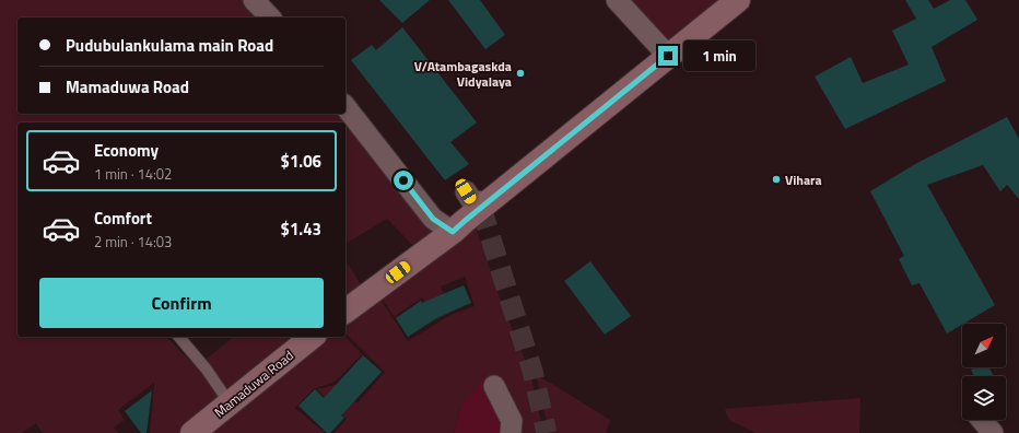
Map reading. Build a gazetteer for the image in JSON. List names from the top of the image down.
{
  "streets": {
    "street": ["Mamaduwa Road"]
  },
  "places": ["V/Atambagaskda Vidyalaya", "Vihara"],
  "north": "top right",
  "page": {
    "banner": ["Pudubulankulama main Road", "Mamaduwa Road"],
    "bubble": "1 min",
    "list": [
      {
        "name": "Economy",
        "note": "1 min · 14:02",
        "value": "$1.06"
      },
      {
        "name": "Comfort",
        "note": "2 min · 14:03",
        "value": "$1.43"
      }
    ],
    "buttons": "Confirm"
  }
}
